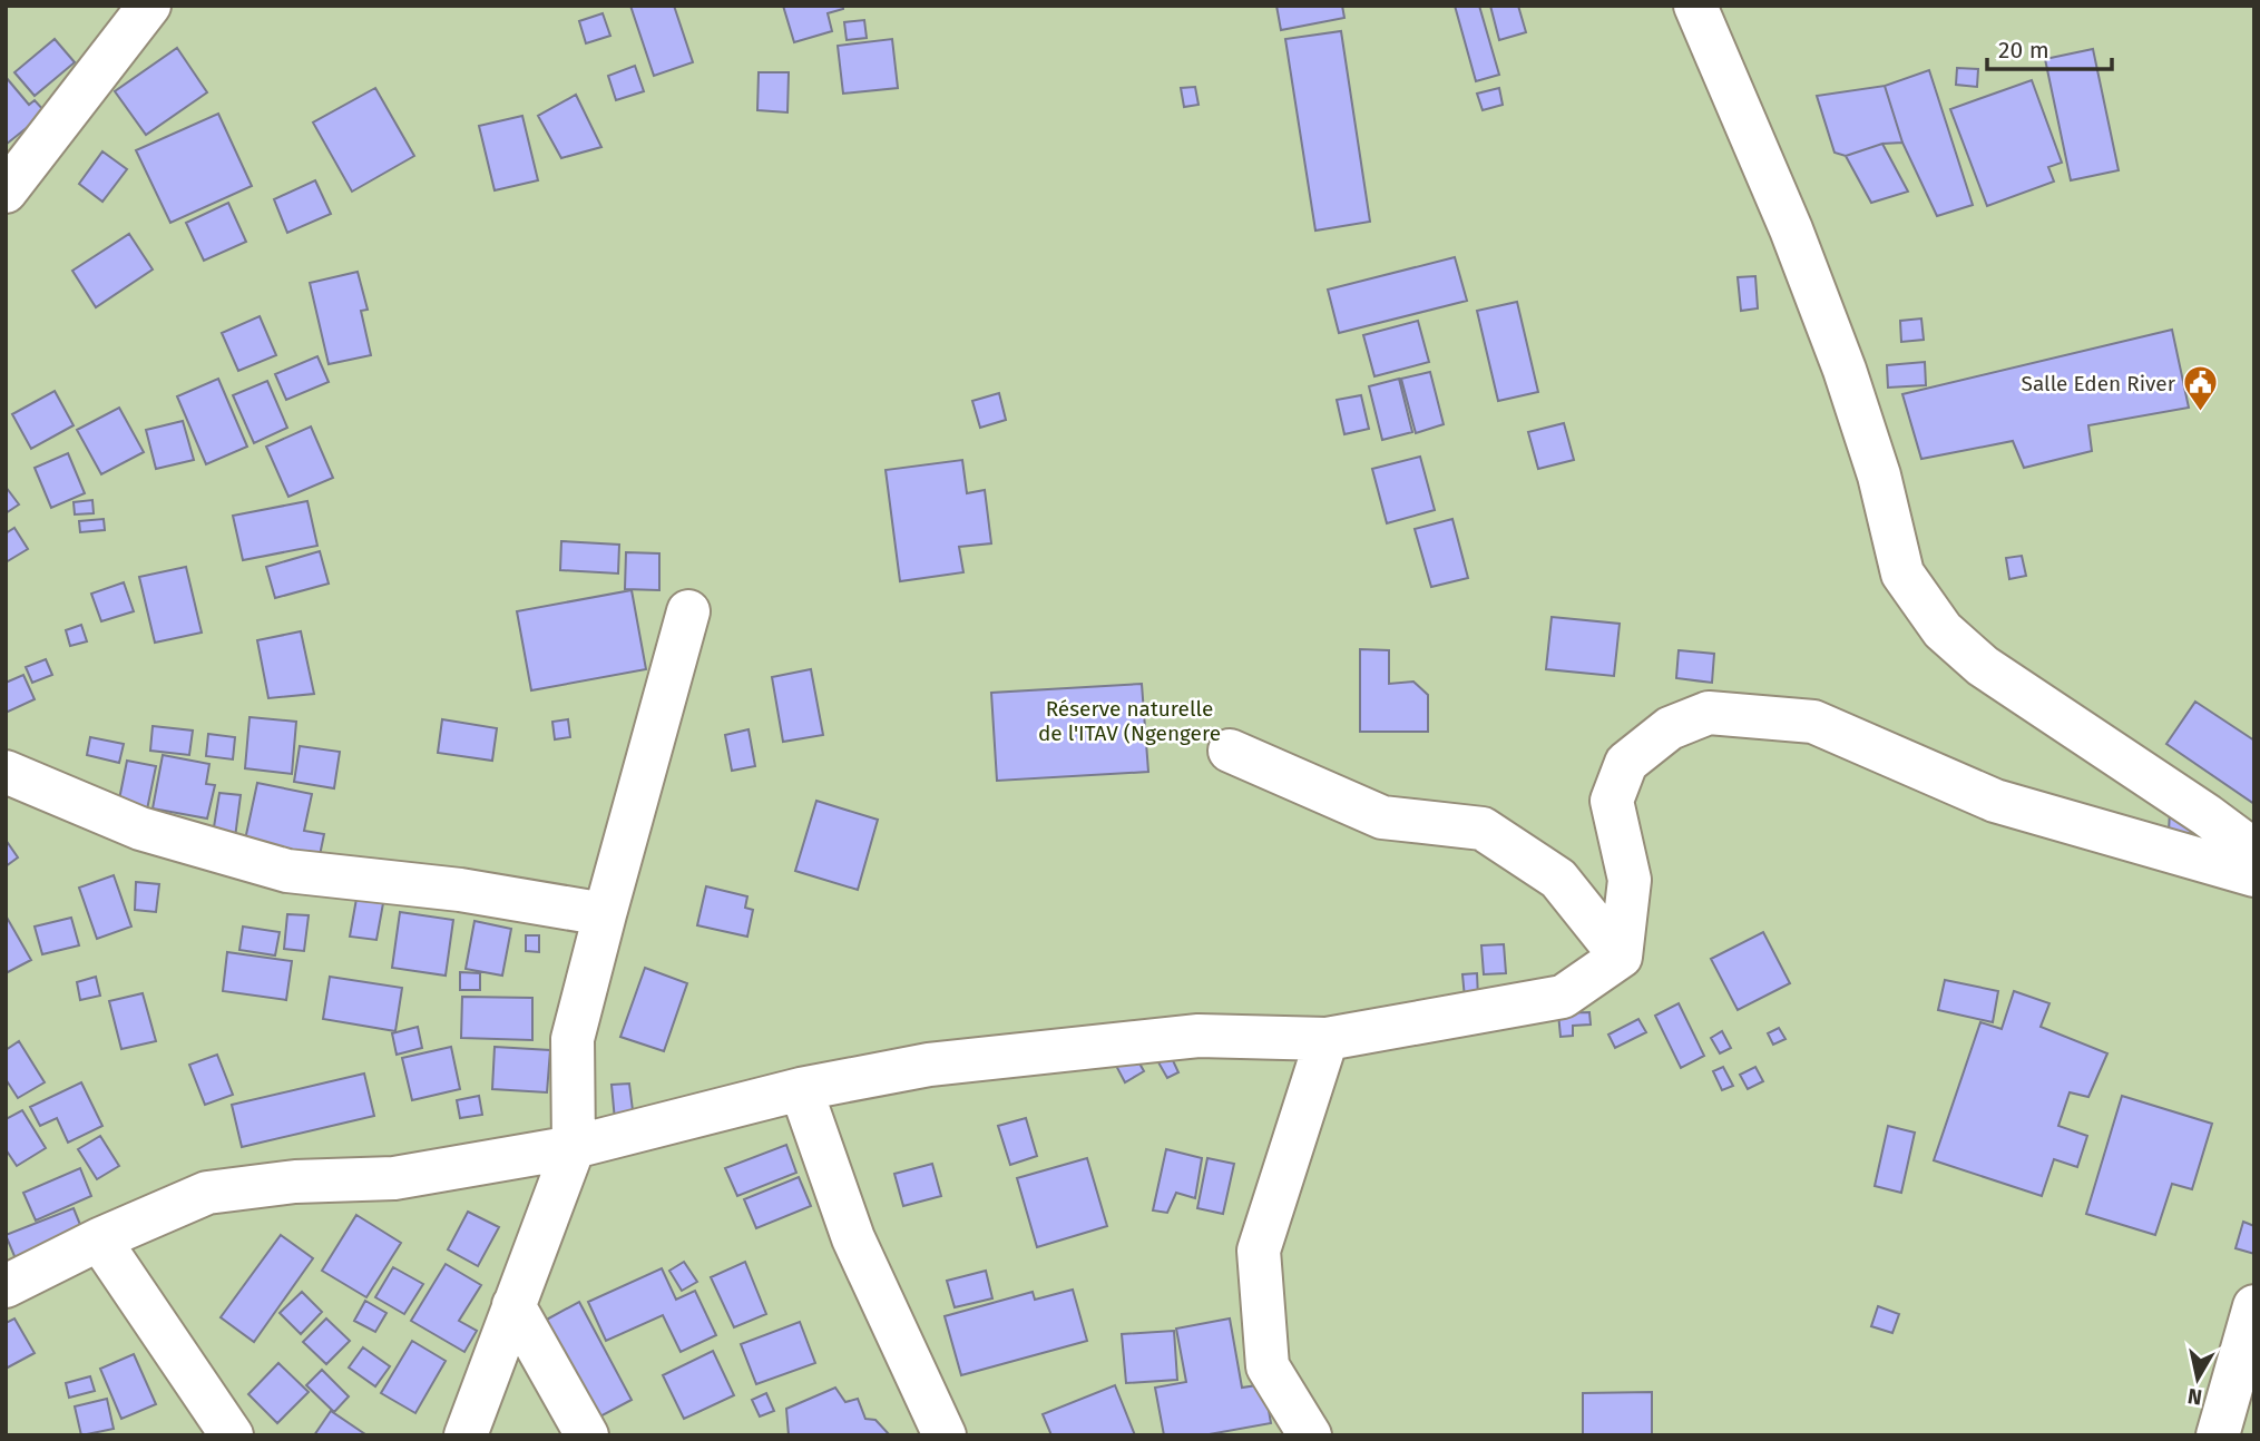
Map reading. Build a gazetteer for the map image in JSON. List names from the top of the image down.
{
  "parks": ["Réserve naturelle de l'ITAV (Ngengere"],
  "places": {
    "public building": ["Salle Eden River"]
  },
  "scale_bar": "20 m",
  "north": "bottom"
}
